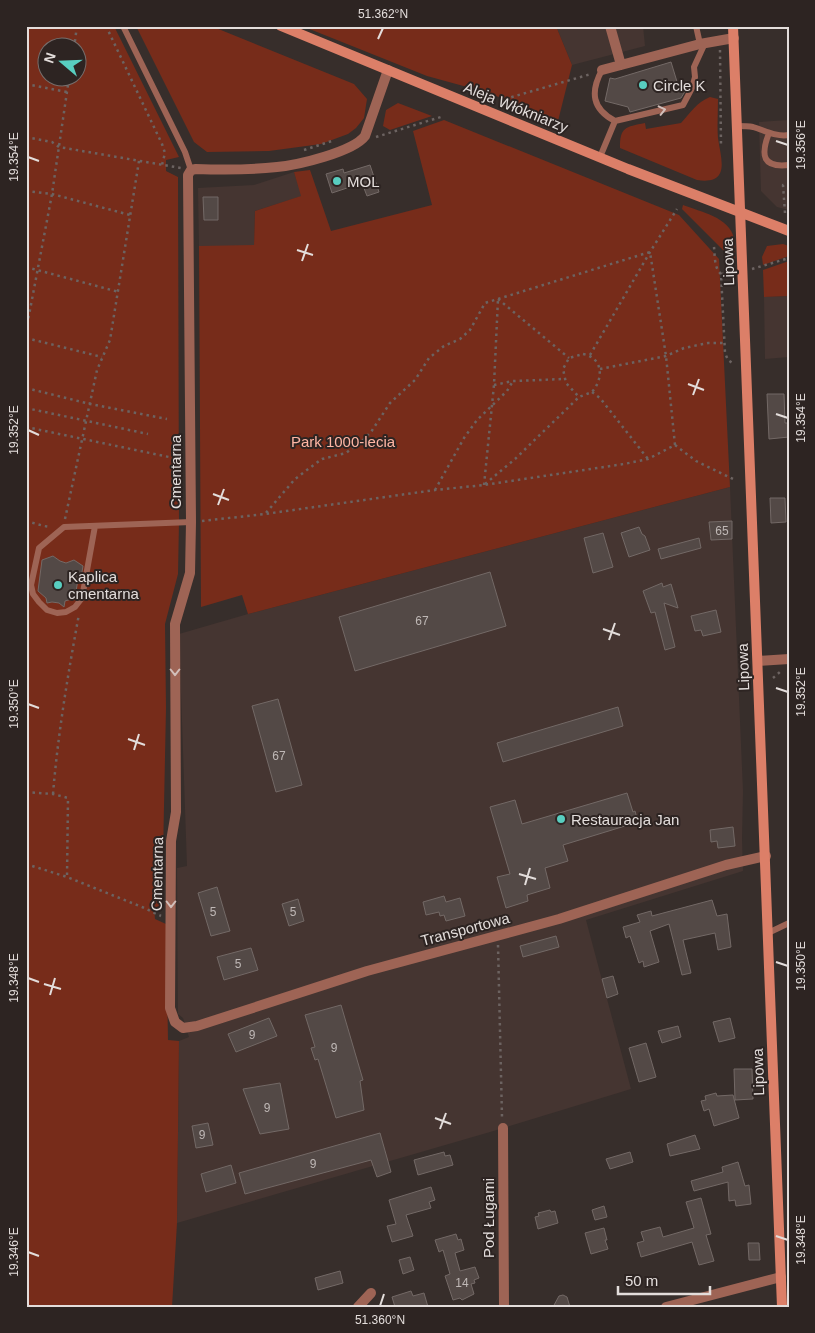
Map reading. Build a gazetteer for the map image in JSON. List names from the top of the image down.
{
  "streets": {
    "main road": ["Aleja Włókniarzy", "Lipowa"],
    "street": ["Cmentarna", "Transportowa", "Pod Ługami"]
  },
  "crossings": [
    ["Aleja Włókniarzy", "Lipowa"],
    ["Lipowa", "Transportowa"],
    ["Cmentarna", "Transportowa"]
  ],
  "one_way": ["Cmentarna"],
  "parks": ["Park 1000-lecia"],
  "places": [
    "Circle K",
    "MOL",
    "Kaplica cmentarna",
    "Restauracja Jan"
  ],
  "house_numbers": [
    "65",
    "67",
    "67",
    "5",
    "5",
    "5",
    "9",
    "9",
    "9",
    "9",
    "9",
    "14"
  ],
  "scale_bar": "50 m",
  "north": "left",
  "coordinates": [
    "51.362°N",
    "19.356°E",
    "19.354°E",
    "19.352°E",
    "19.350°E",
    "19.348°E",
    "19.346°E",
    "51.360°N"
  ]
}
